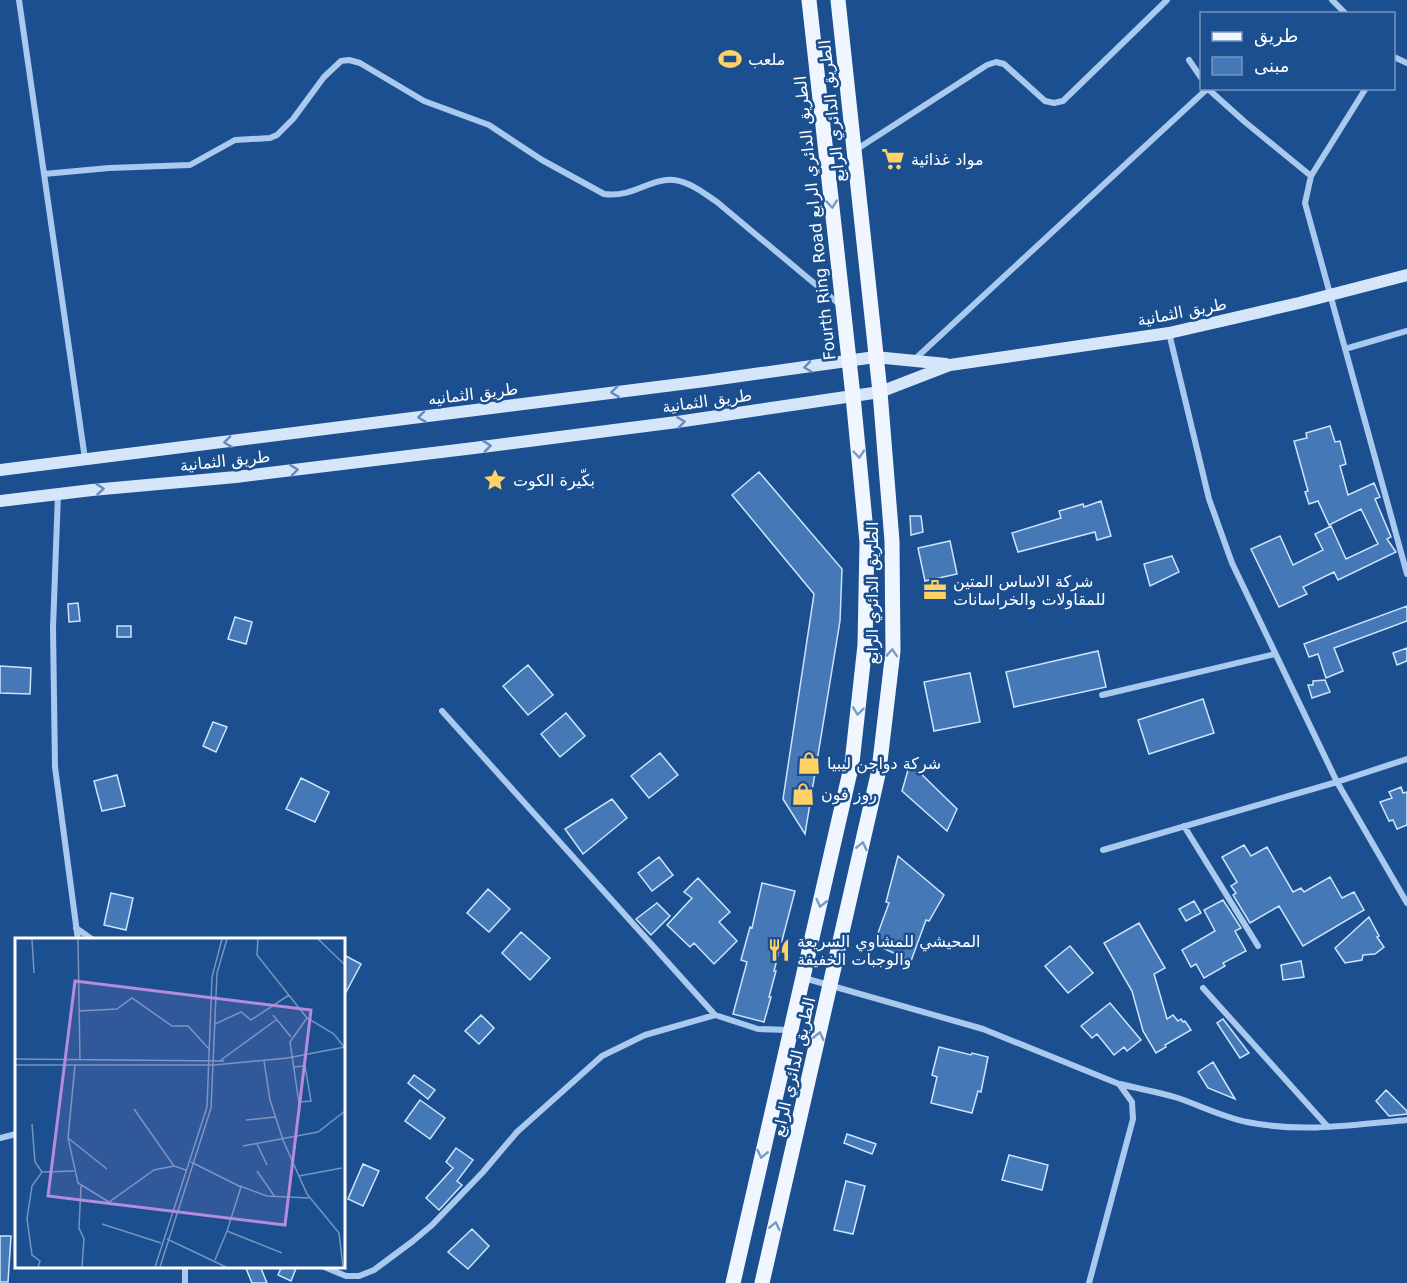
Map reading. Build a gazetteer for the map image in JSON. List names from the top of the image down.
{
  "streets": {
    "main road": ["الطريق الدائري الرابع", "Fourth Ring Road الطريق الدائري الرابع"],
    "street": ["طريق الثمانية", "طريق الثمانيه"]
  },
  "crossings": [
    ["الطريق الدائري الرابع", "Fourth Ring Road الطريق الدائري الرابع"],
    ["الطريق الدائري الرابع", "طريق الثمانية"],
    ["الطريق الدائري الرابع", "طريق الثمانيه"],
    ["Fourth Ring Road الطريق الدائري الرابع", "طريق الثمانية"],
    ["Fourth Ring Road الطريق الدائري الرابع", "طريق الثمانيه"],
    ["طريق الثمانية", "طريق الثمانيه"]
  ],
  "one_way": ["Fourth Ring Road الطريق الدائري الرابع", "طريق الثمانية", "طريق الثمانيه"],
  "places": {
    "sports": ["ملعب"],
    "supermarket": ["مواد غذائية"],
    "place": ["بكّيرة الكوت"],
    "office": ["شركة الاساس المتين للمقاولات والخراسانات"],
    "shop": ["شركة دواجن ليبيا", "روز فون"],
    "restaurant": ["المحيشي للمشاوي السريعة والوجبات الخفيفة"]
  },
  "legend": ["طريق", "مبنى"]
}
